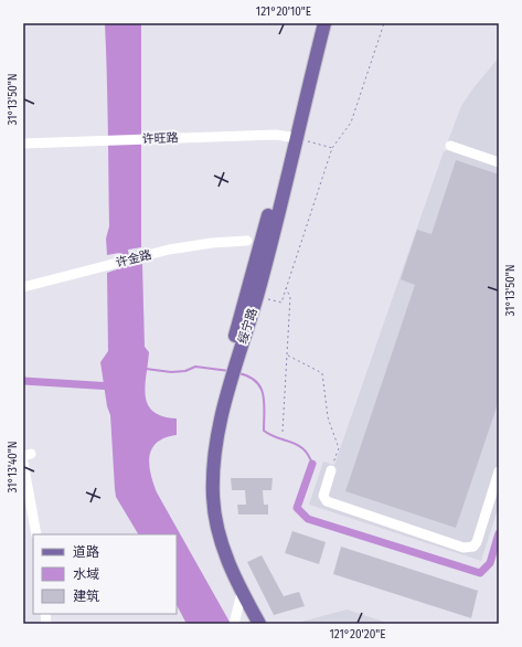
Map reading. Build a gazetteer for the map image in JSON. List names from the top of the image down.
{
  "streets": {
    "main road": ["绥宁路"],
    "street": ["许旺路", "许金路"]
  },
  "crossings": [
    ["许旺路", "绥宁路"]
  ],
  "legend": ["道路", "水域", "建筑"],
  "coordinates": [
    "121°20'10\"E",
    "31°13'50\"N",
    "31°13'40\"N",
    "121°20'20\"E"
  ]
}
